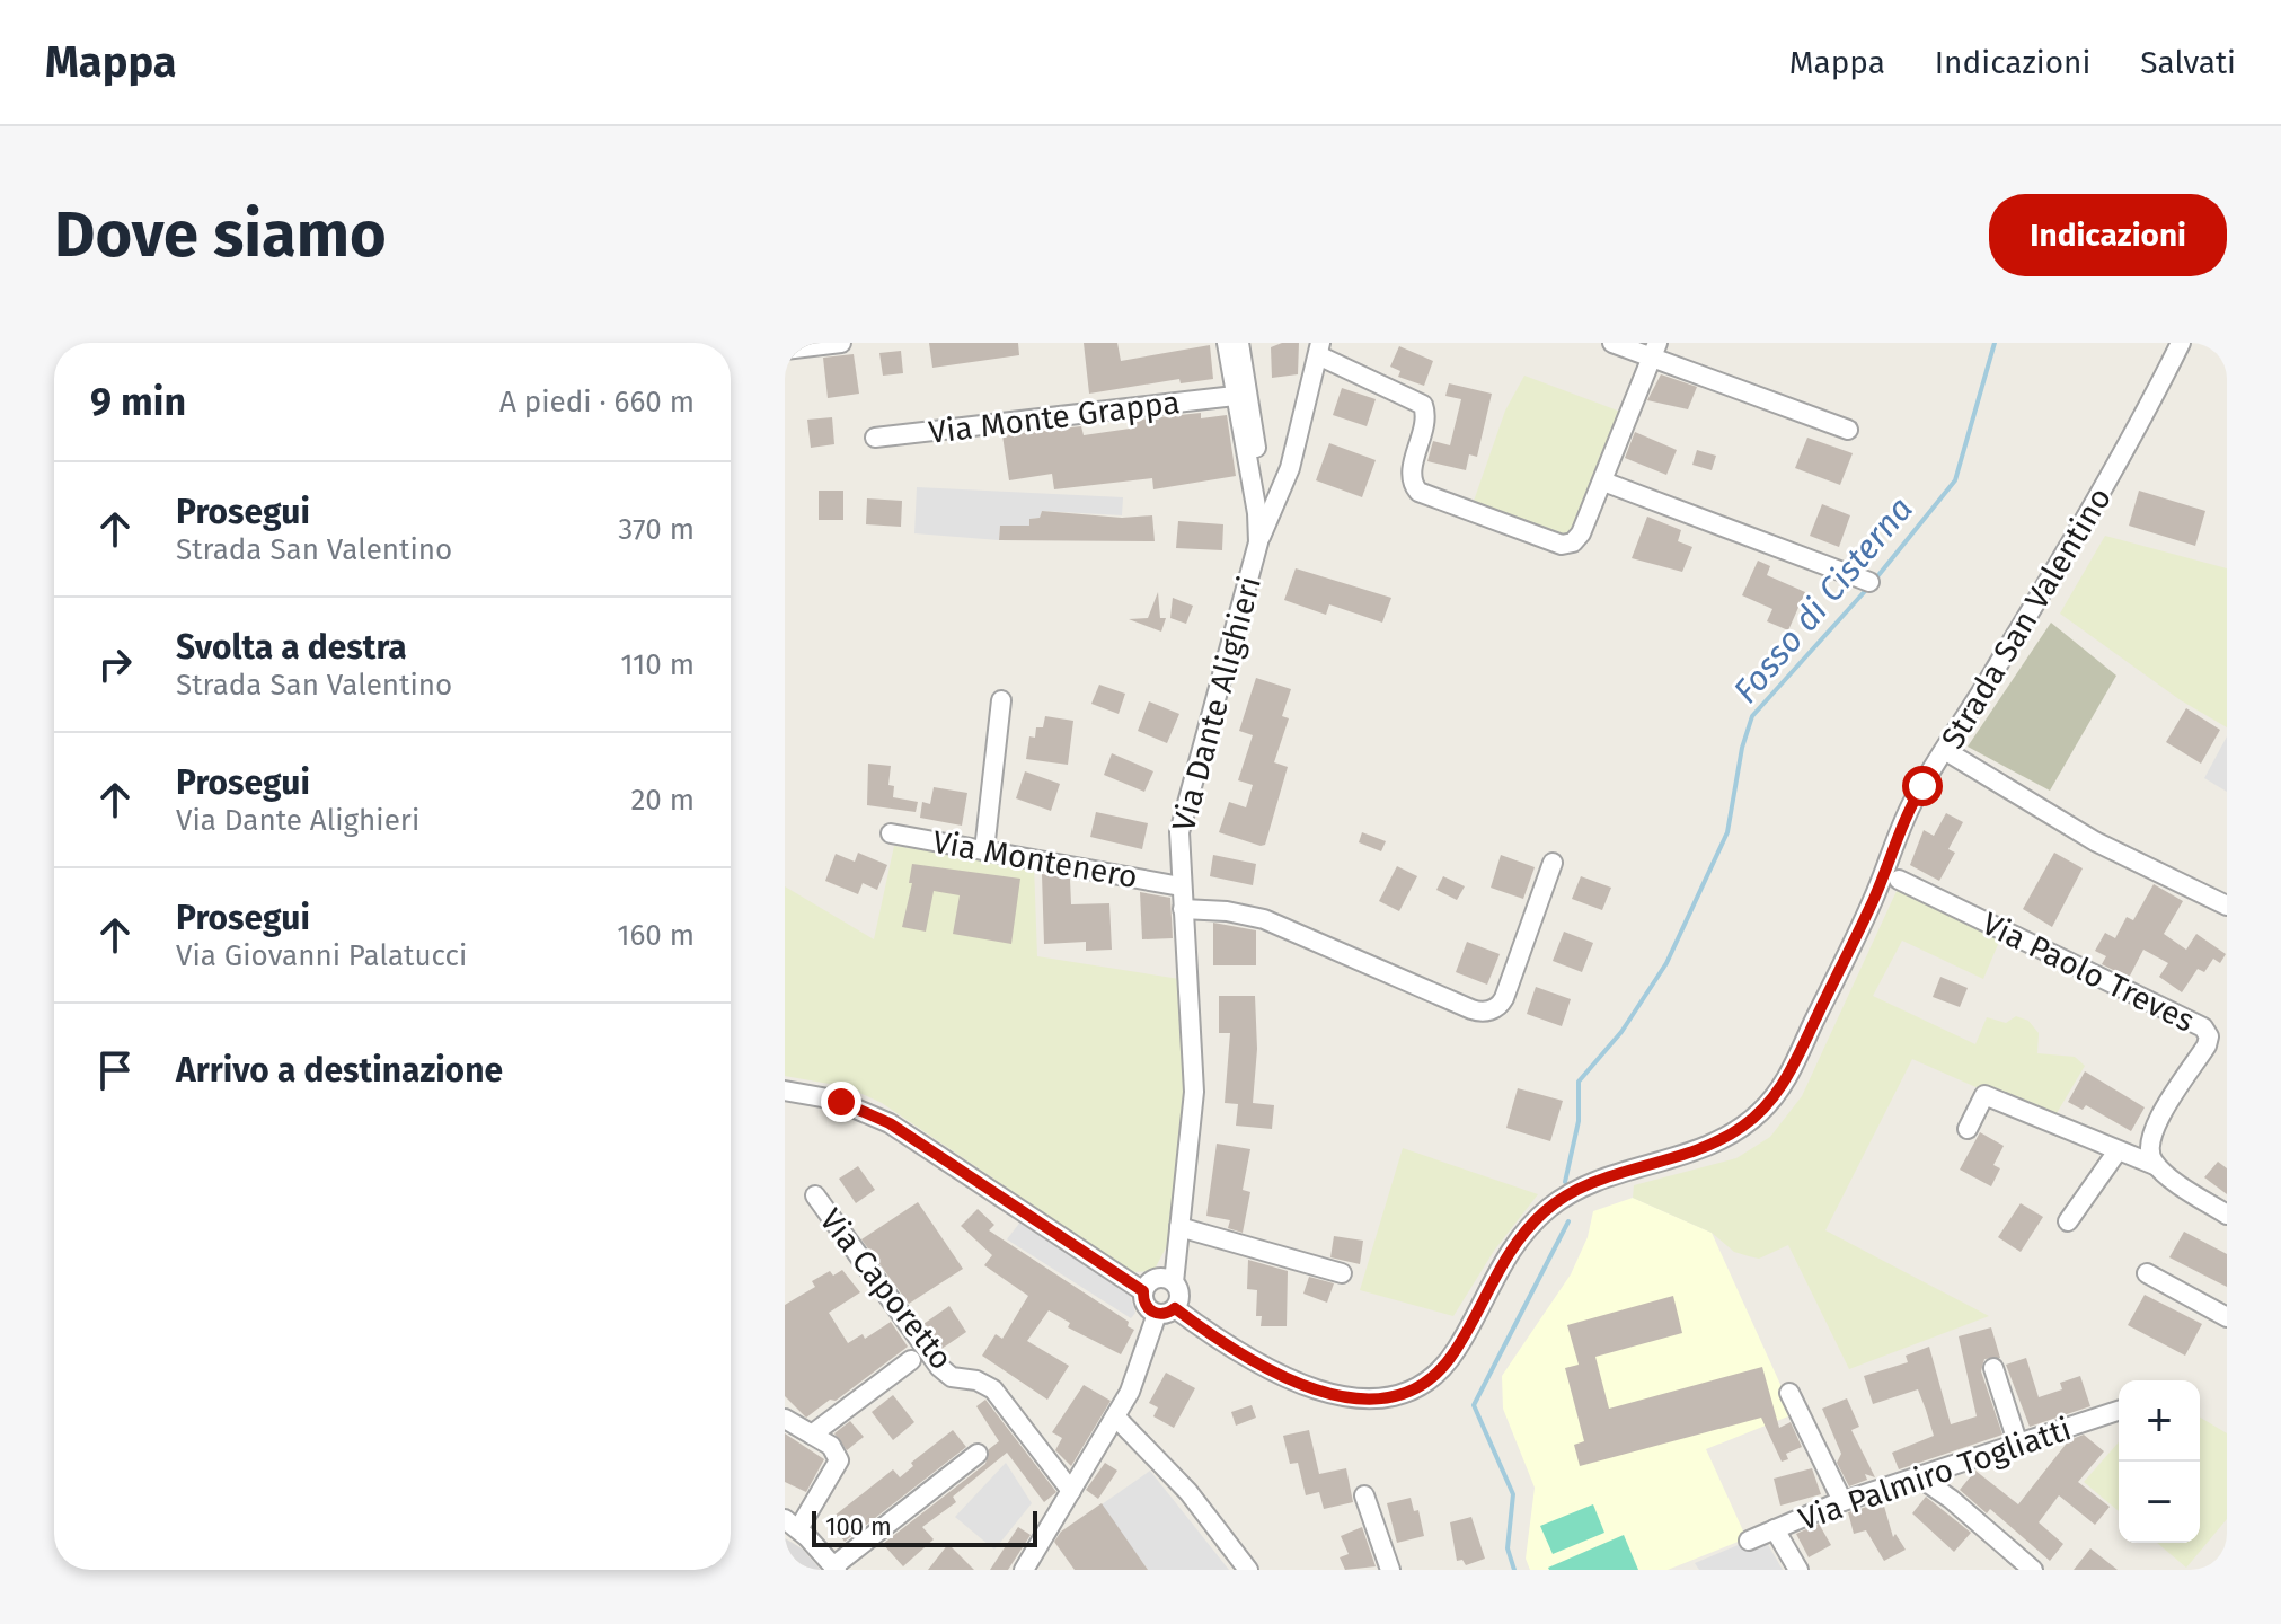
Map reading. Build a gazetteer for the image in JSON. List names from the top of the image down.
{
  "streets": {
    "street": [
      "Via Monte Grappa",
      "Strada San Valentino",
      "Via Dante Alighieri",
      "Via Montenero",
      "Via Paolo Treves",
      "Via Caporetto",
      "Via Palmiro Togliatti"
    ]
  },
  "crossings": [
    ["Via Monte Grappa", "Via Dante Alighieri"],
    ["Strada San Valentino", "Via Dante Alighieri"],
    ["Via Dante Alighieri", "Via Montenero"],
    ["Via Dante Alighieri", "Via Caporetto"]
  ],
  "water": ["Fosso di Cisterna"],
  "scale_bar": "100 m",
  "page": {
    "header": "Mappa",
    "nav": ["Mappa", "Indicazioni", "Salvati"],
    "buttons": "Indicazioni",
    "title": "Dove siamo",
    "heading": ["9 min", "A piedi · 660 m"],
    "list": [
      ["Prosegui", "Strada San Valentino", "370 m"],
      ["Svolta a destra", "Strada San Valentino", "110 m"],
      ["Prosegui", "Via Dante Alighieri", "20 m"],
      ["Prosegui", "Via Giovanni Palatucci", "160 m"],
      "Arrivo a destinazione"
    ],
    "map_buttons": ["+", "−"],
    "scale": "100 m"
  }
}
